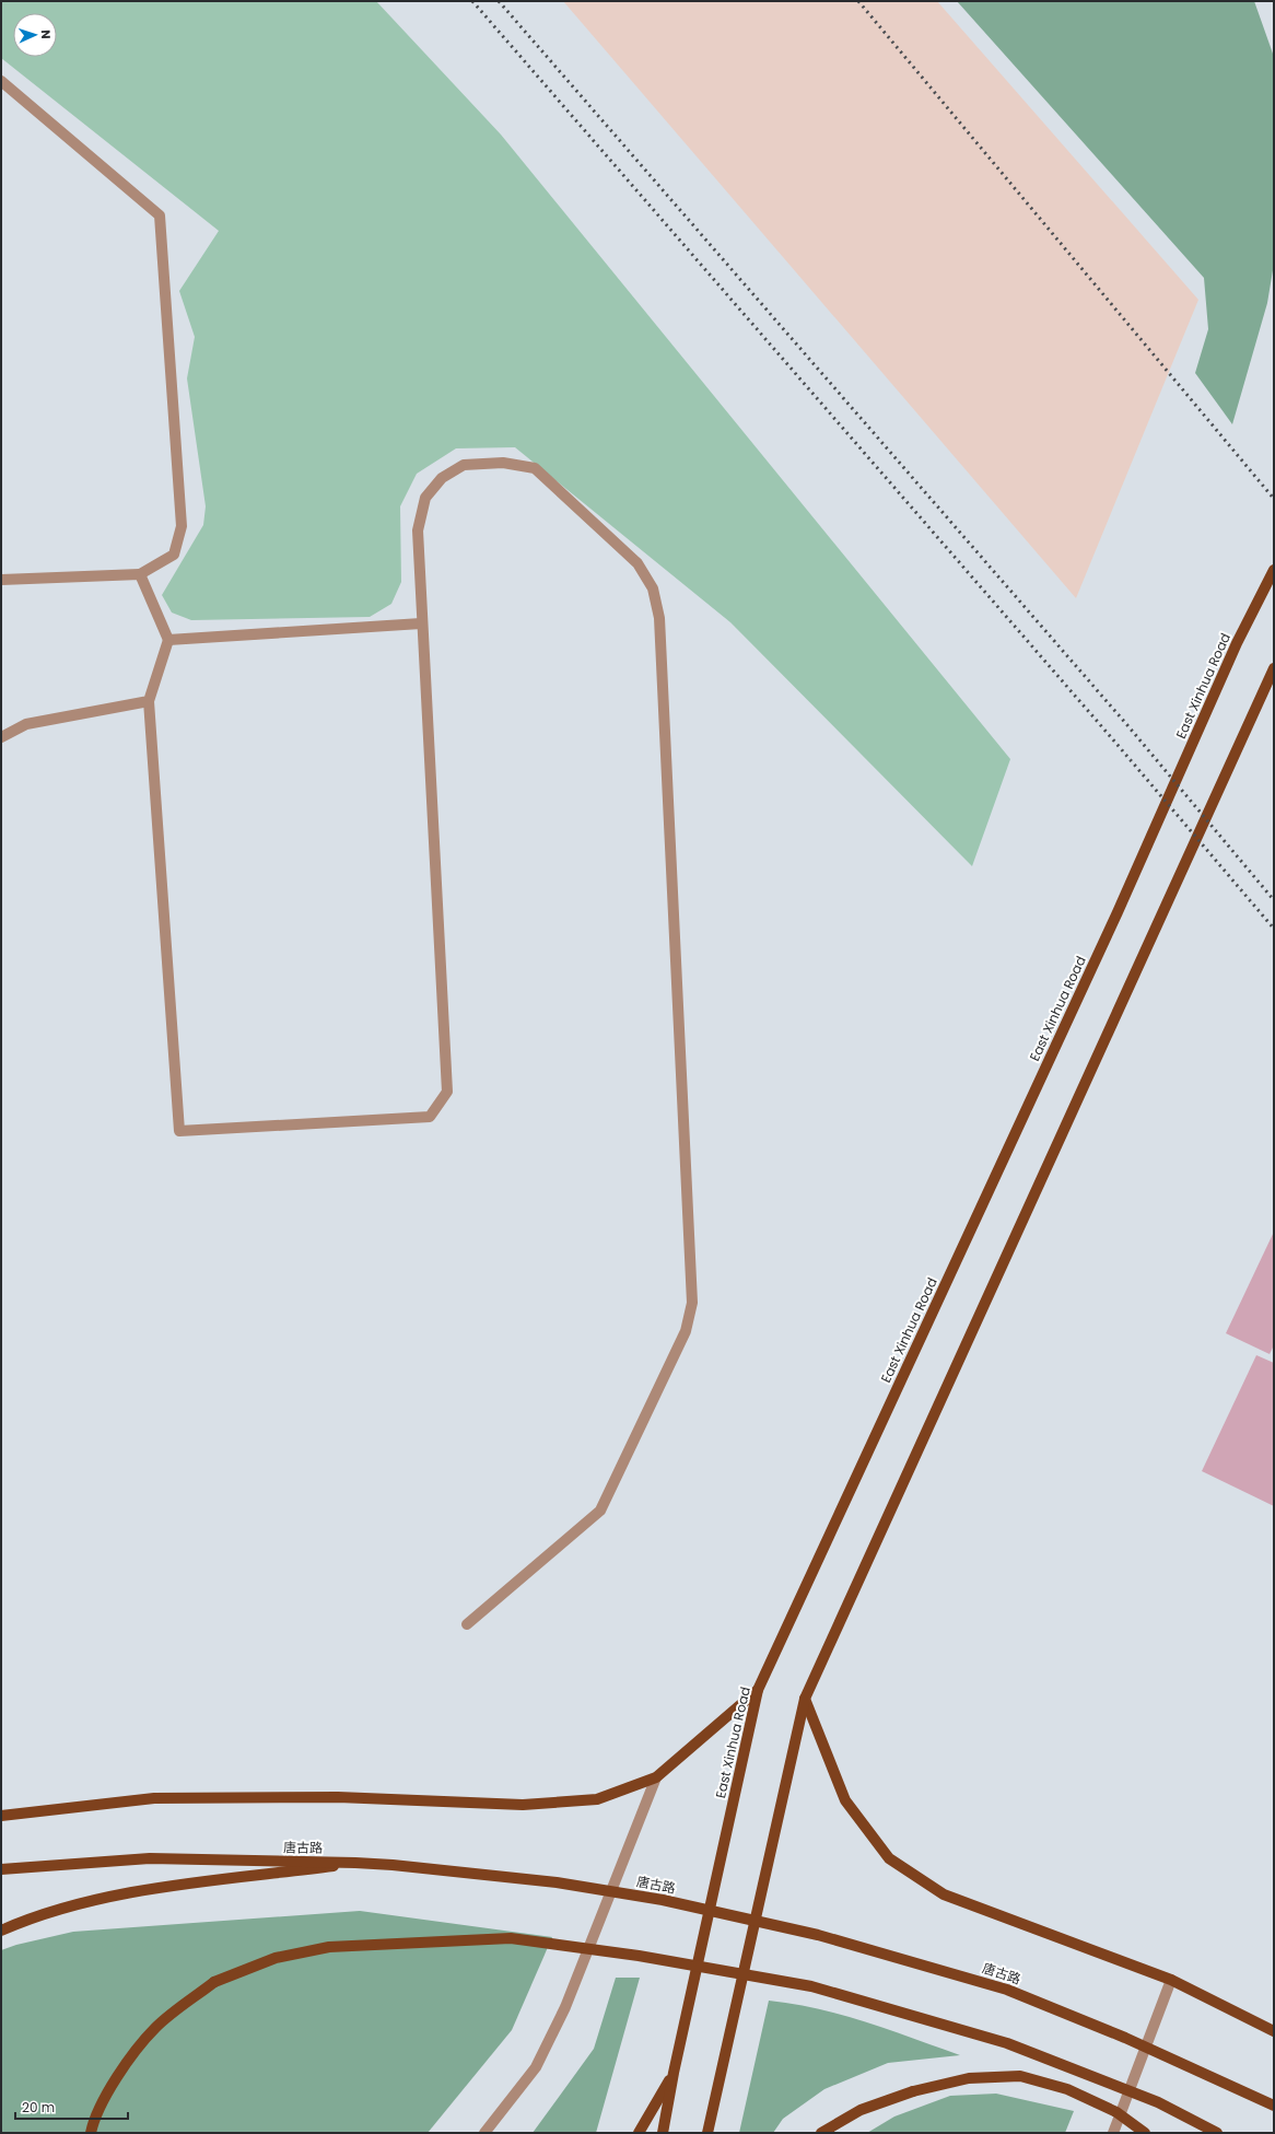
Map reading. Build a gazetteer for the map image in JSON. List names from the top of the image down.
{
  "streets": {
    "main road": ["East Xinhua Road", "唐古路"]
  },
  "scale_bar": "20 m",
  "north": "right"
}
